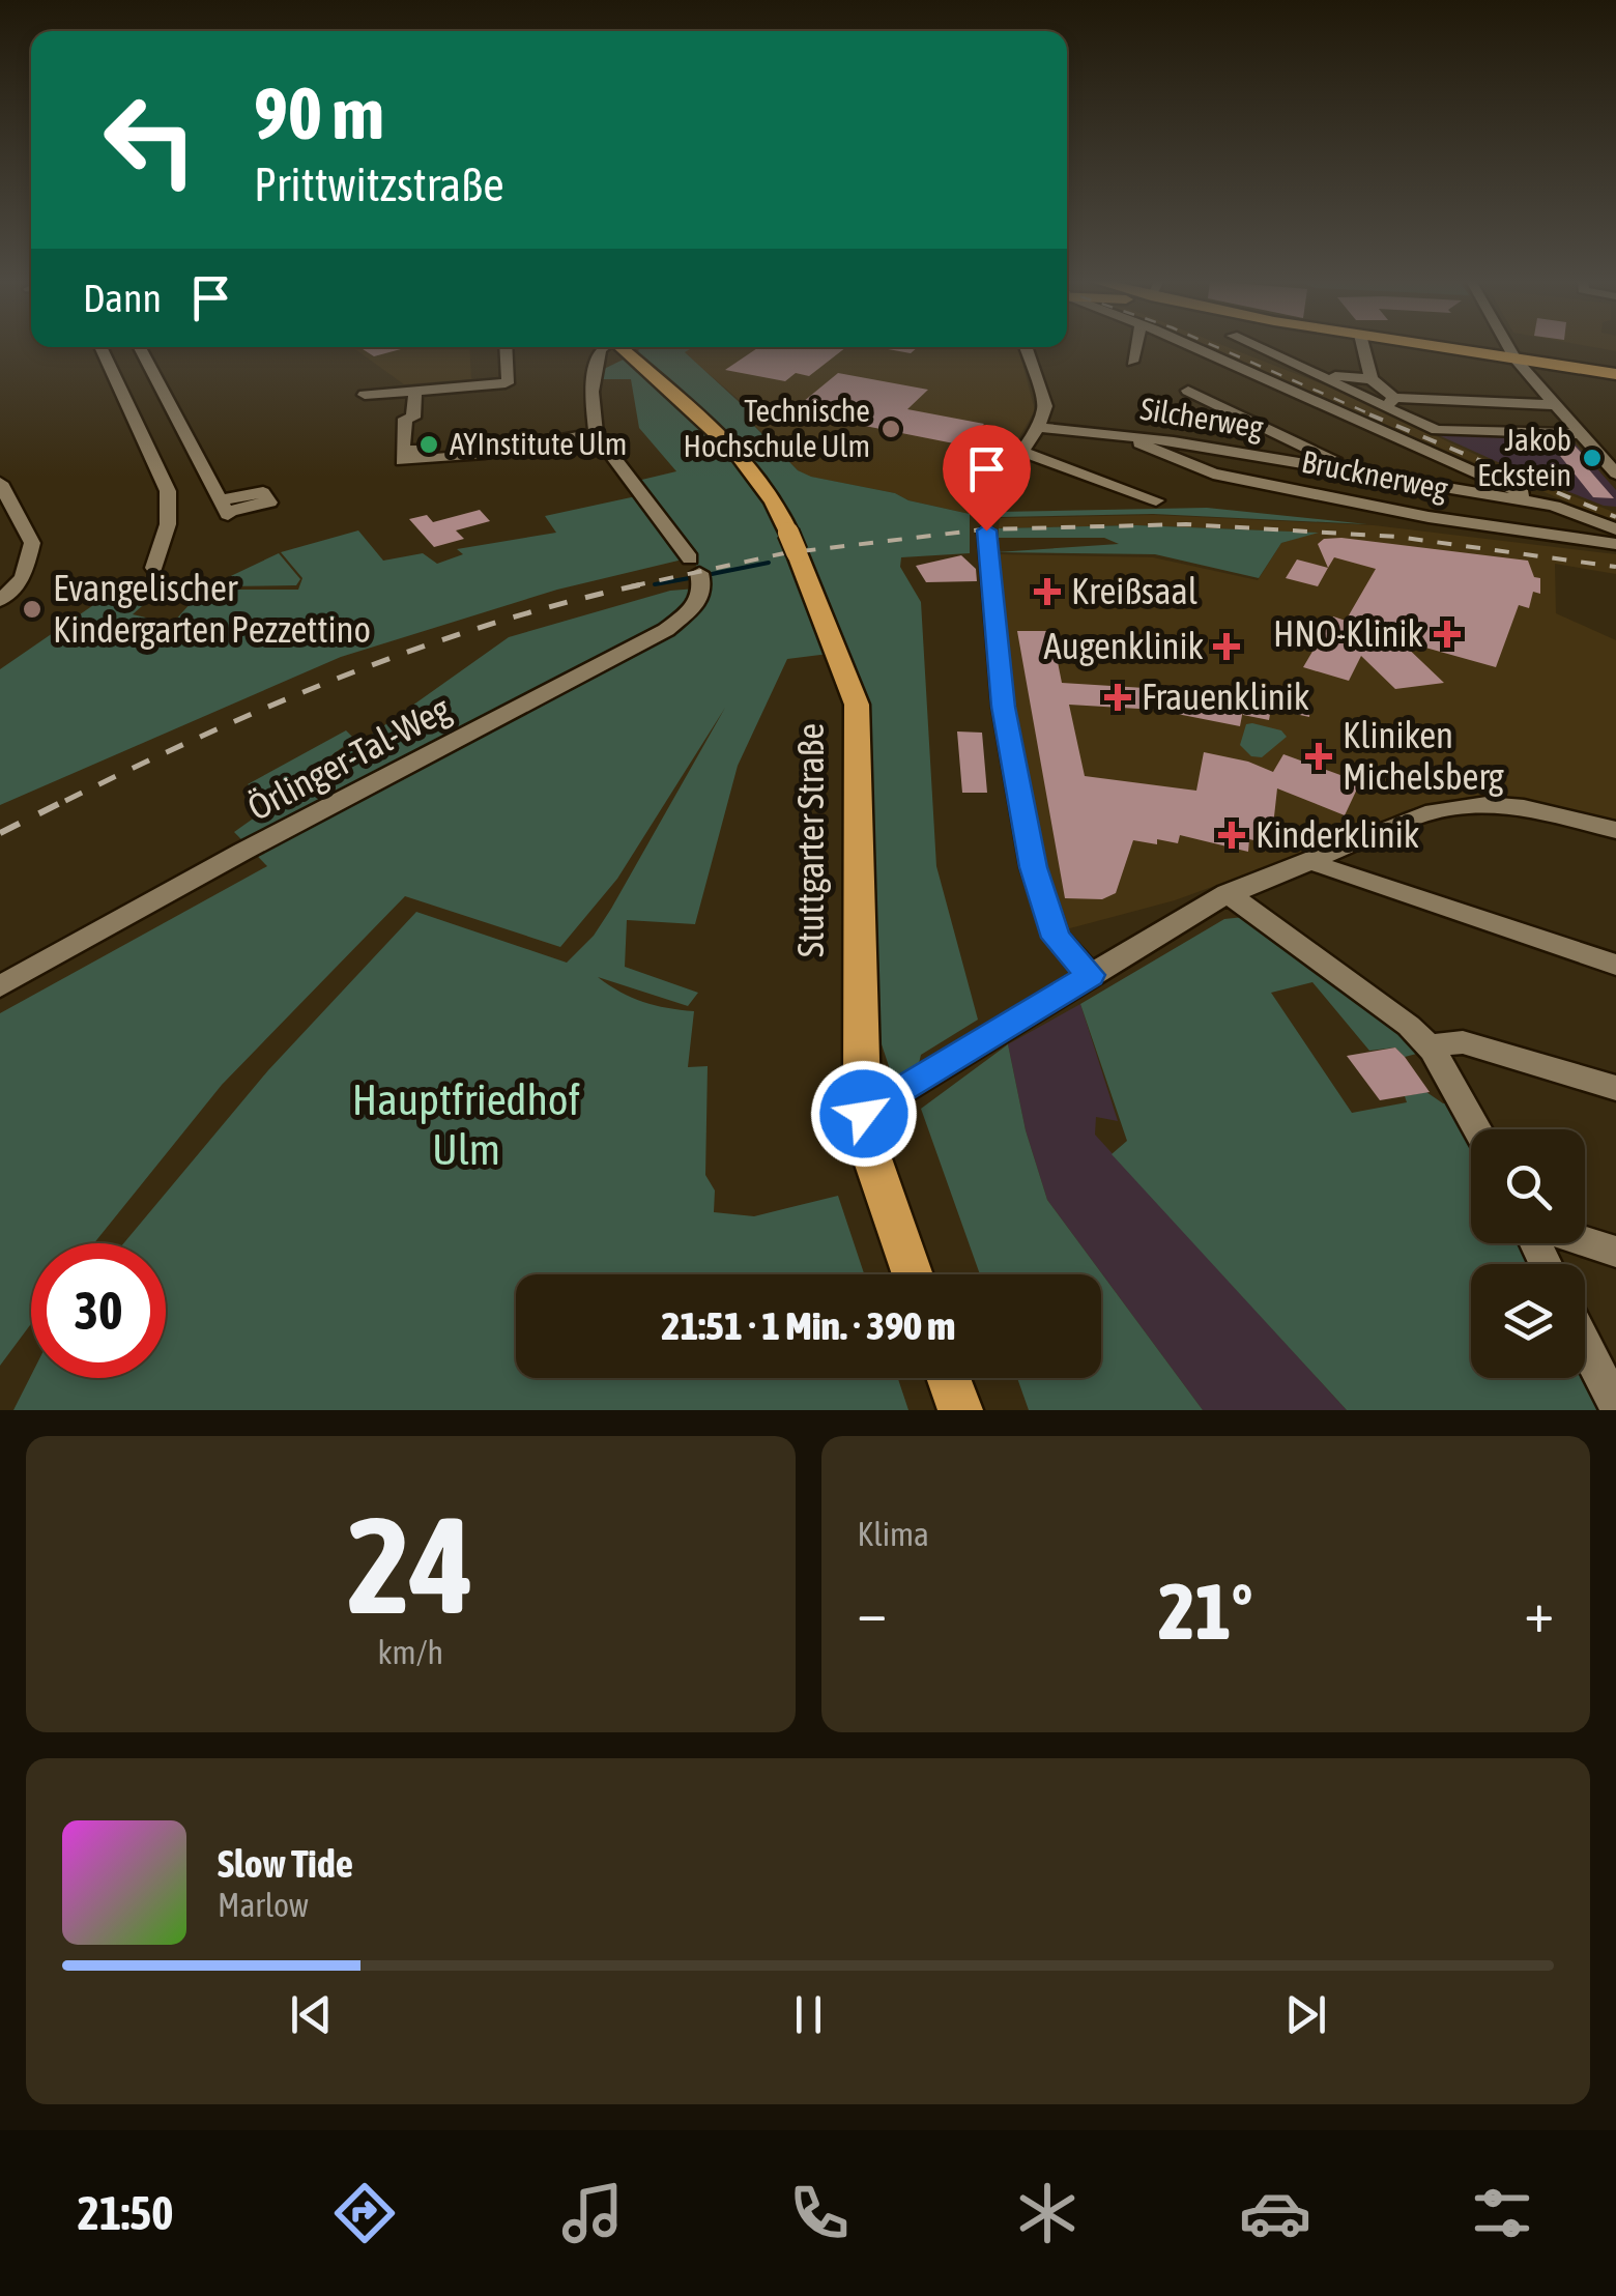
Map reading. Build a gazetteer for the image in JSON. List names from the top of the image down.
{
  "streets": {
    "main road": ["Stuttgarter Straße"],
    "street": ["Silcherweg", "Brucknerweg", "Örlinger-Tal-Weg"]
  },
  "crossings": [
    ["Silcherweg", "Brucknerweg"]
  ],
  "parks": ["Hauptfriedhof Ulm"],
  "places": {
    "other": [
      "Technische Hochschule Ulm",
      "AYInstitute Ulm",
      "Jakob Eckstein",
      "Evangelischer Kindergarten Pezzettino"
    ],
    "health": [
      "Kreißsaal",
      "HNO-Klinik",
      "Augenklinik",
      "Frauenklinik",
      "Kliniken Michelsberg",
      "Kinderklinik"
    ]
  },
  "page": {
    "turn": ["90 m", "Prittwitzstraße"],
    "then": "Dann",
    "limit": "30",
    "trip": "21:51 · 1 Min. · 390 m",
    "tile": [
      ["24", "km/h"],
      "Klima"
    ],
    "heat": ["−", "21°", "+"],
    "song": ["Slow Tide", "Marlow"],
    "tabs": "21:50"
  }
}
